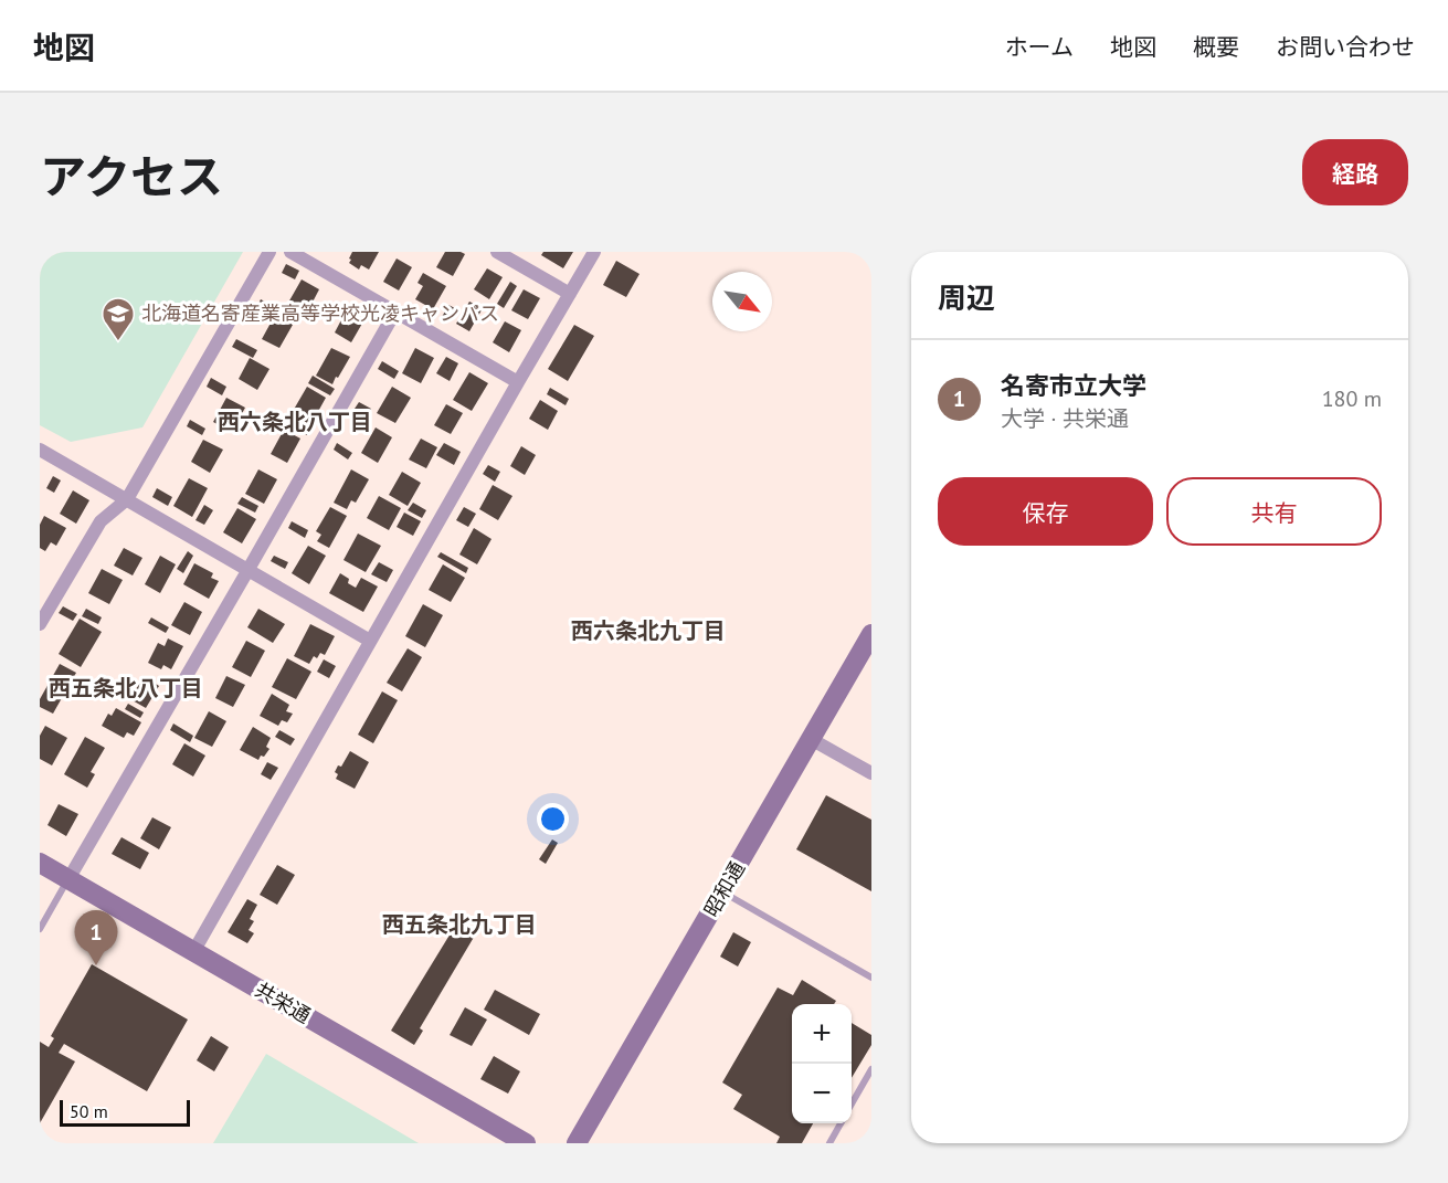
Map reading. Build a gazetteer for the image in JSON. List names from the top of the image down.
{
  "streets": {
    "street": ["昭和通", "共栄通"]
  },
  "districts": [
    "西六条北八丁目",
    "西六条北九丁目",
    "西五条北八丁目",
    "西五条北九丁目"
  ],
  "places": {
    "school or university": ["北海道名寄産業高等学校光凌キャンパス"]
  },
  "scale_bar": "50 m",
  "north": "bottom right",
  "page": {
    "header": "地図",
    "nav": [
      "ホーム",
      "地図",
      "概要",
      "お問い合わせ"
    ],
    "title": "アクセス",
    "buttons": [
      "経路",
      ["保存", "共有"]
    ],
    "heading": "周辺",
    "list": [
      {
        "mark": "1",
        "name": "名寄市立大学",
        "note": "大学 · 共栄通",
        "value": "180 m"
      }
    ],
    "pins": "1",
    "map_buttons": ["+", "−"],
    "scale": "50 m"
  }
}
